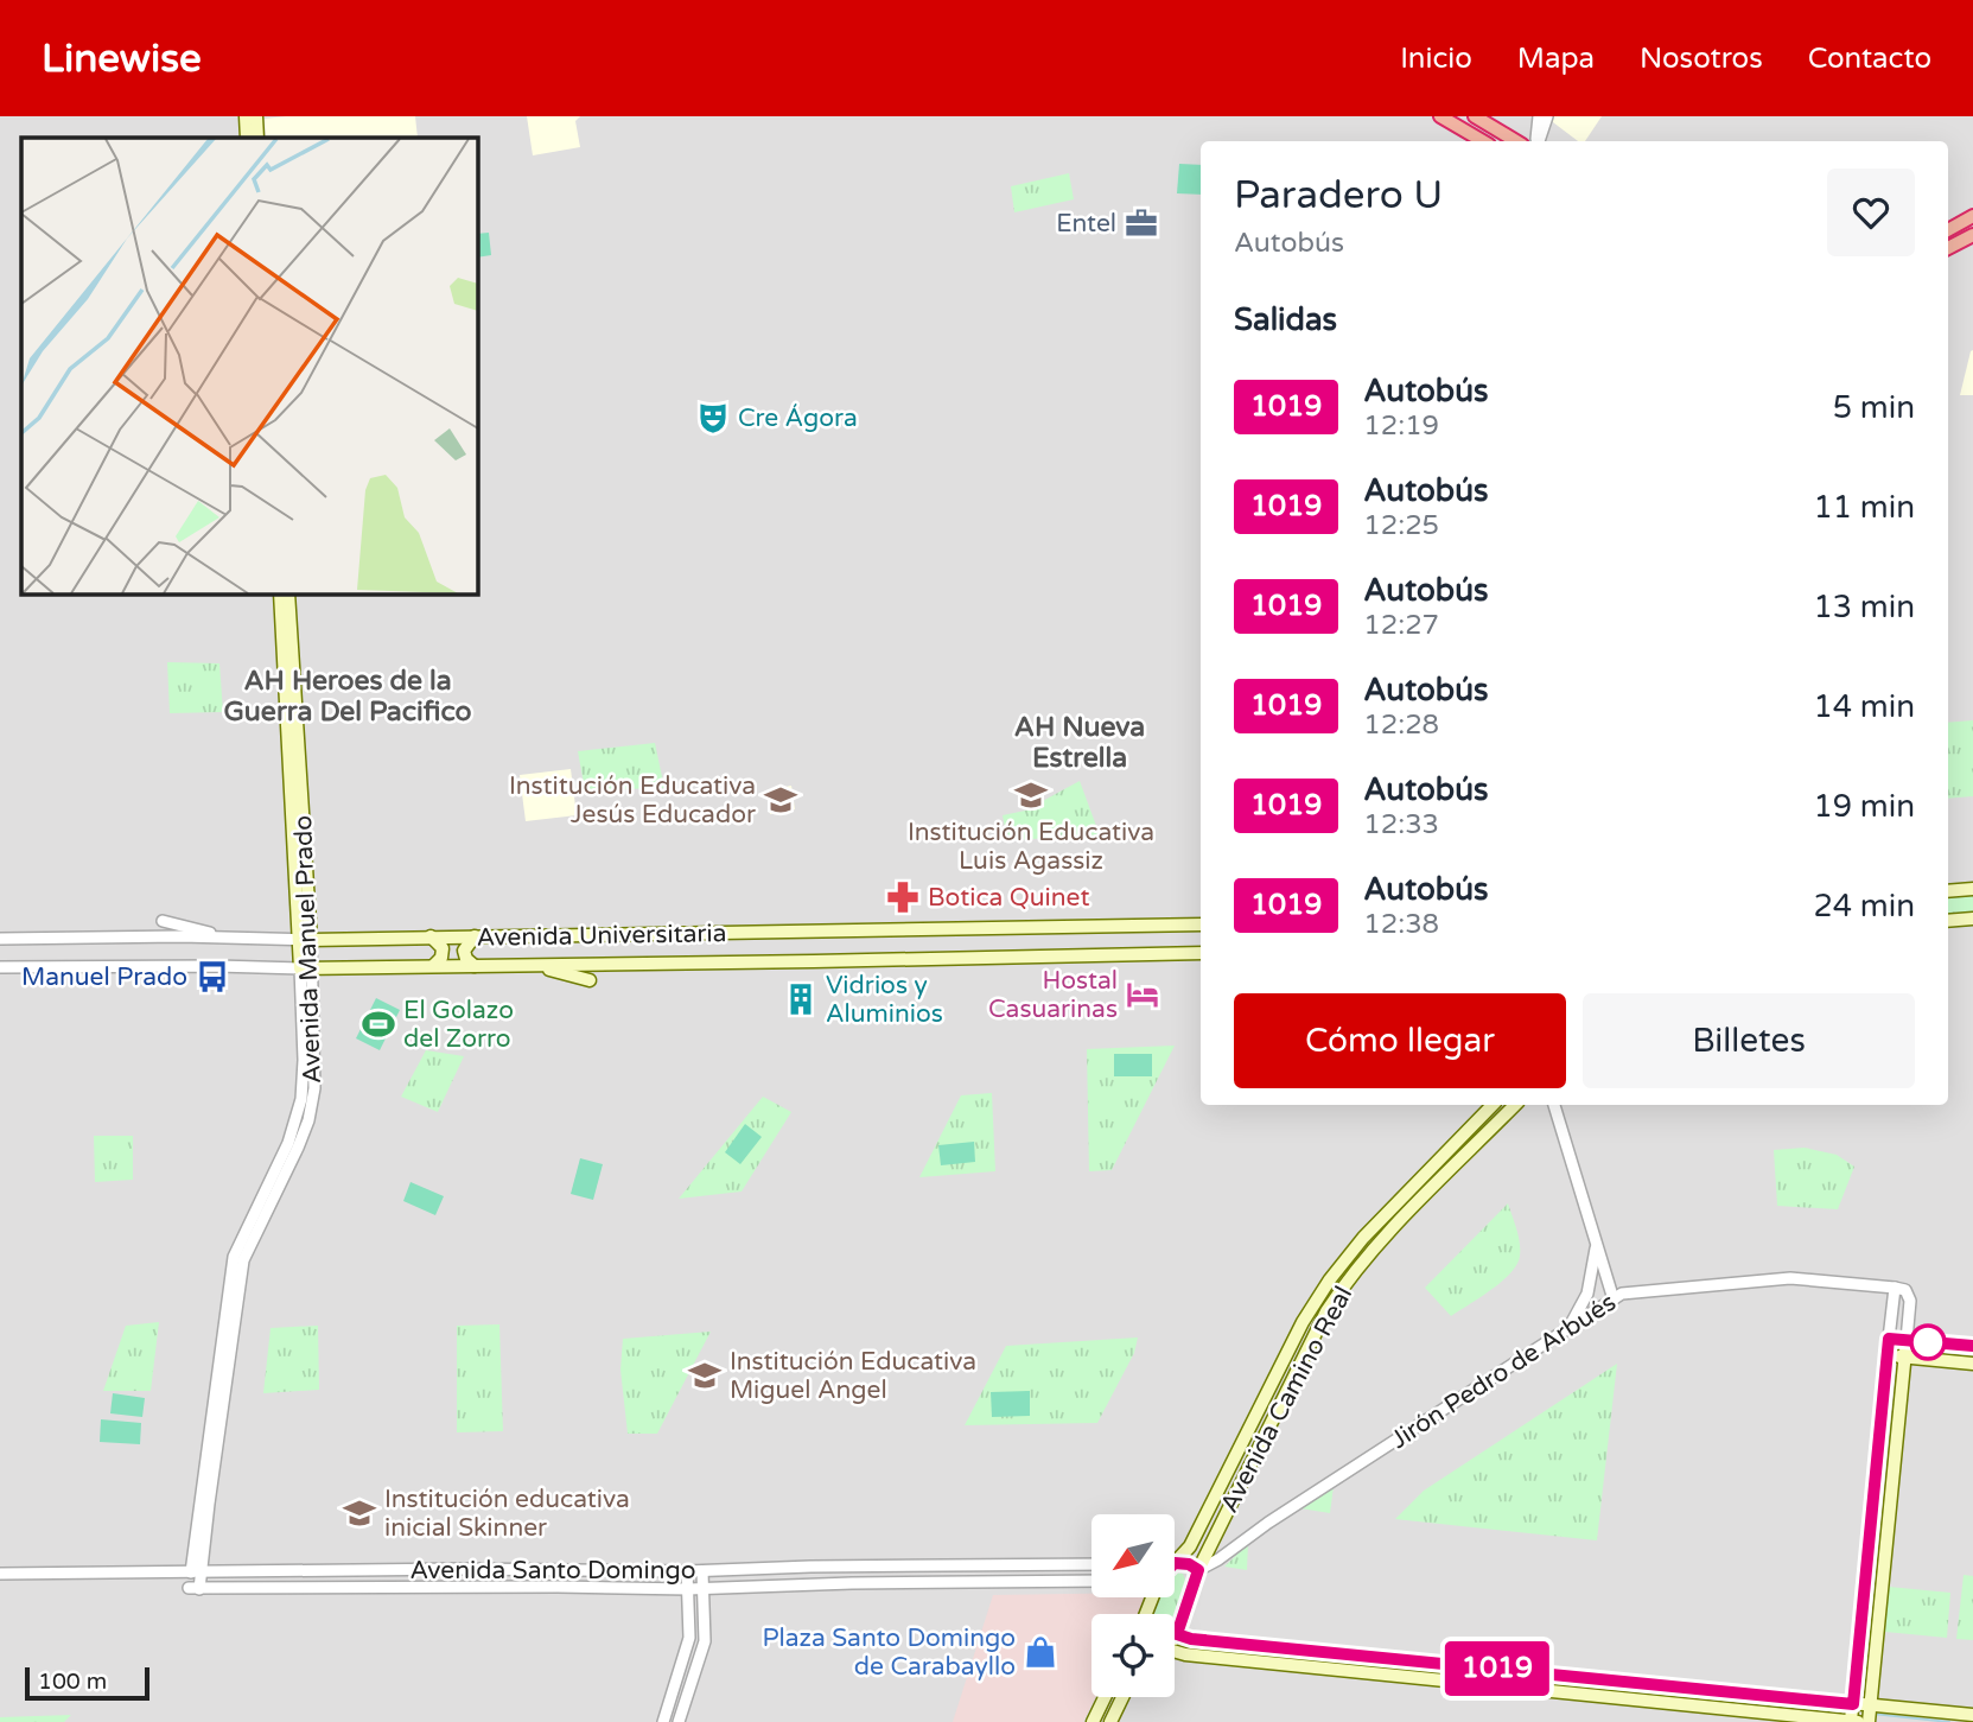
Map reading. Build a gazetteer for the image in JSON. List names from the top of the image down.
{
  "streets": {
    "main road": ["Avenida Universitaria", "Avenida Manuel Prado", "Avenida Camino Real"],
    "street": ["Jirón Pedro de Arbués", "Avenida Santo Domingo"]
  },
  "crossings": [
    ["Avenida Universitaria", "Avenida Manuel Prado"],
    ["Avenida Manuel Prado", "Avenida Santo Domingo"],
    ["Jirón Pedro de Arbués", "Avenida Camino Real"]
  ],
  "districts": ["AH Heroes de la Guerra Del Pacifico", "AH Nueva Estrella"],
  "places": {
    "office": ["Entel"],
    "theatre": ["Cre Ágora"],
    "school or university": [
      "Institución Educativa Luis Agassiz",
      "Institución Educativa Jesús Educador",
      "Institución Educativa Miguel Angel",
      "Institución educativa inicial Skinner"
    ],
    "pharmacy": ["Botica Quinet"],
    "bus stop": ["Manuel Prado"],
    "hotel": ["Hostal Casuarinas"],
    "building": ["Vidrios y Aluminios"],
    "sports": ["El Golazo del Zorro"],
    "shop": ["Plaza Santo Domingo de Carabayllo"]
  },
  "lines": ["bus line 1019"],
  "scale_bar": "100 m",
  "north": "bottom left",
  "page": {
    "header": "Linewise",
    "nav": [
      "Inicio",
      "Mapa",
      "Nosotros",
      "Contacto"
    ],
    "on_map": "1019",
    "heading": [
      ["Paradero U", "Autobús"],
      "Salidas"
    ],
    "list": [
      {
        "mark": "1019",
        "name": "Autobús",
        "note": "12:19",
        "value": "5 min"
      },
      {
        "mark": "1019",
        "name": "Autobús",
        "note": "12:25",
        "value": "11 min"
      },
      {
        "mark": "1019",
        "name": "Autobús",
        "note": "12:27",
        "value": "13 min"
      },
      {
        "mark": "1019",
        "name": "Autobús",
        "note": "12:28",
        "value": "14 min"
      },
      {
        "mark": "1019",
        "name": "Autobús",
        "note": "12:33",
        "value": "19 min"
      },
      {
        "mark": "1019",
        "name": "Autobús",
        "note": "12:38",
        "value": "24 min"
      }
    ],
    "buttons": ["Cómo llegar", "Billetes"],
    "scale": "100 m"
  }
}
